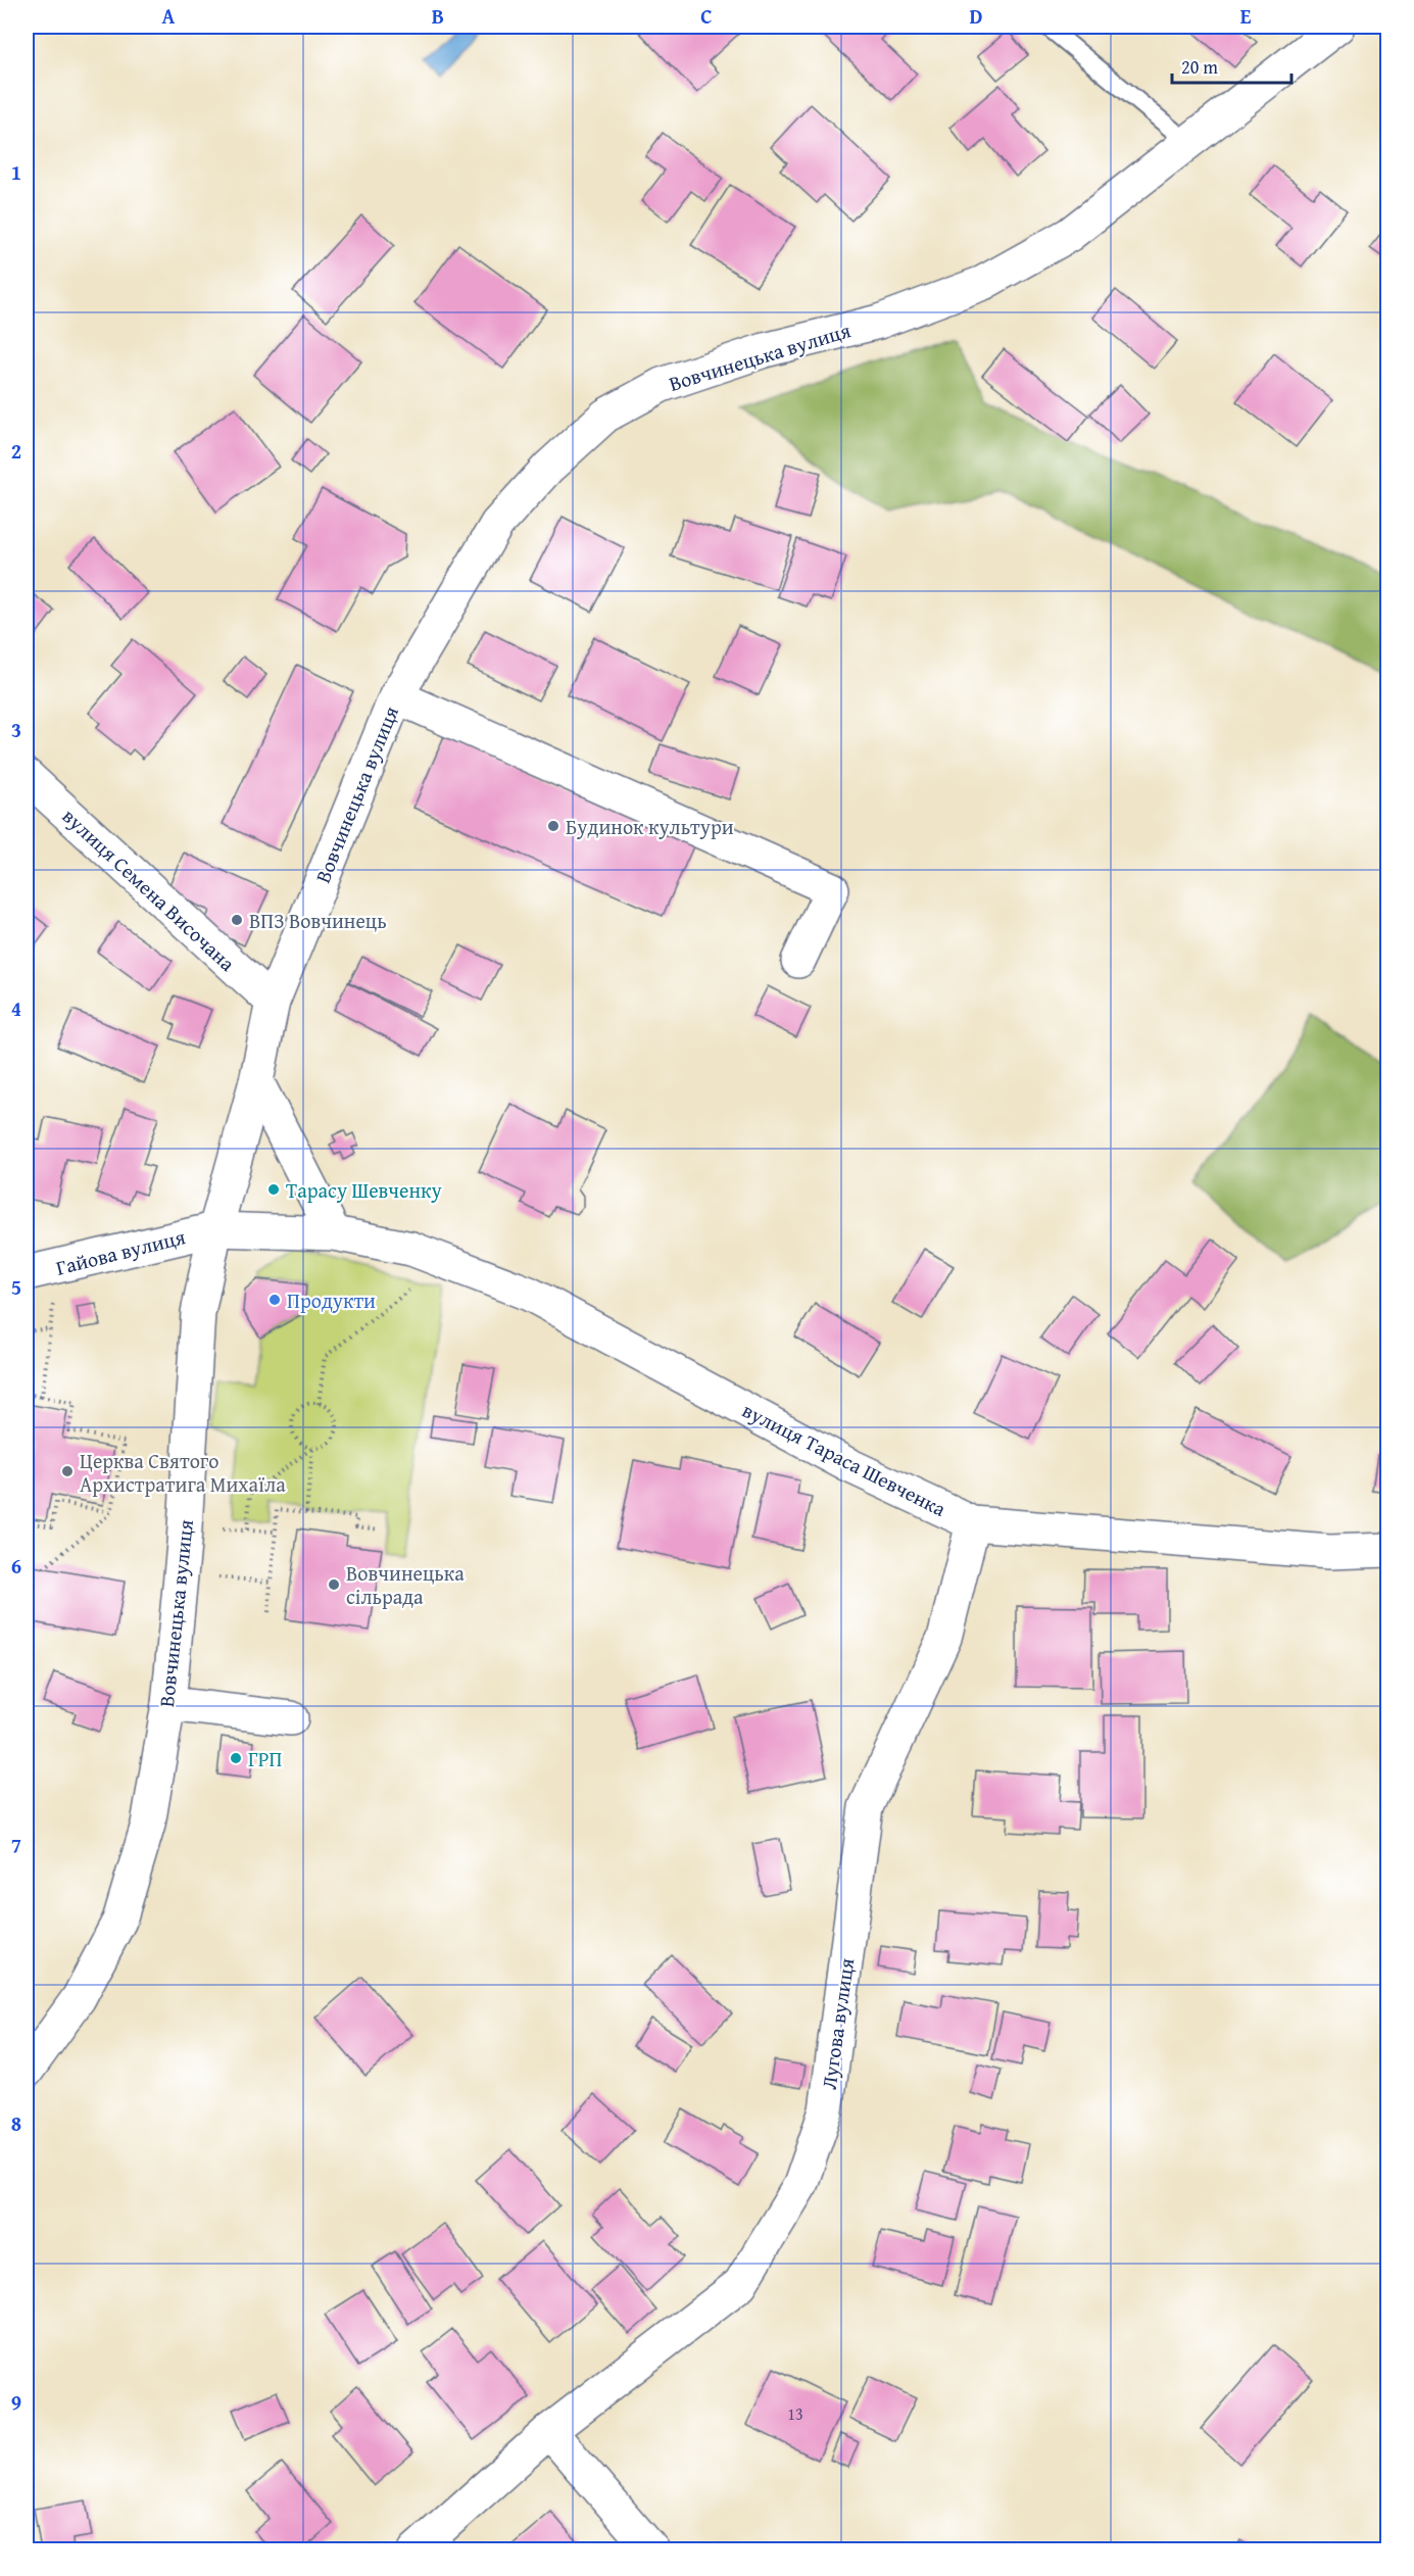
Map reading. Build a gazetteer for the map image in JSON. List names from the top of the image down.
{
  "streets": {
    "street": [
      "Вовчинецька вулиця",
      "вулиця Семена Височана",
      "Гайова вулиця",
      "вулиця Тараса Шевченка",
      "Лугова вулиця"
    ]
  },
  "crossings": [
    ["Вовчинецька вулиця", "вулиця Семена Височана"],
    ["Вовчинецька вулиця", "Гайова вулиця"],
    ["Вовчинецька вулиця", "вулиця Тараса Шевченка"],
    ["Гайова вулиця", "вулиця Тараса Шевченка"],
    ["вулиця Тараса Шевченка", "Лугова вулиця"]
  ],
  "places": [
    "Будинок культури",
    "ВПЗ Вовчинець",
    "Тарасу Шевченку",
    "Продукти",
    "Церква Святого Архистратига Михаїла",
    "Вовчинецька сільрада",
    "ГРП"
  ],
  "house_numbers": ["13"],
  "scale_bar": "20 m",
  "grid": {
    "columns": [
      "A",
      "B",
      "C",
      "D",
      "E"
    ],
    "rows": [
      "1",
      "2",
      "3",
      "4",
      "5",
      "6",
      "7",
      "8",
      "9"
    ]
  }
}
